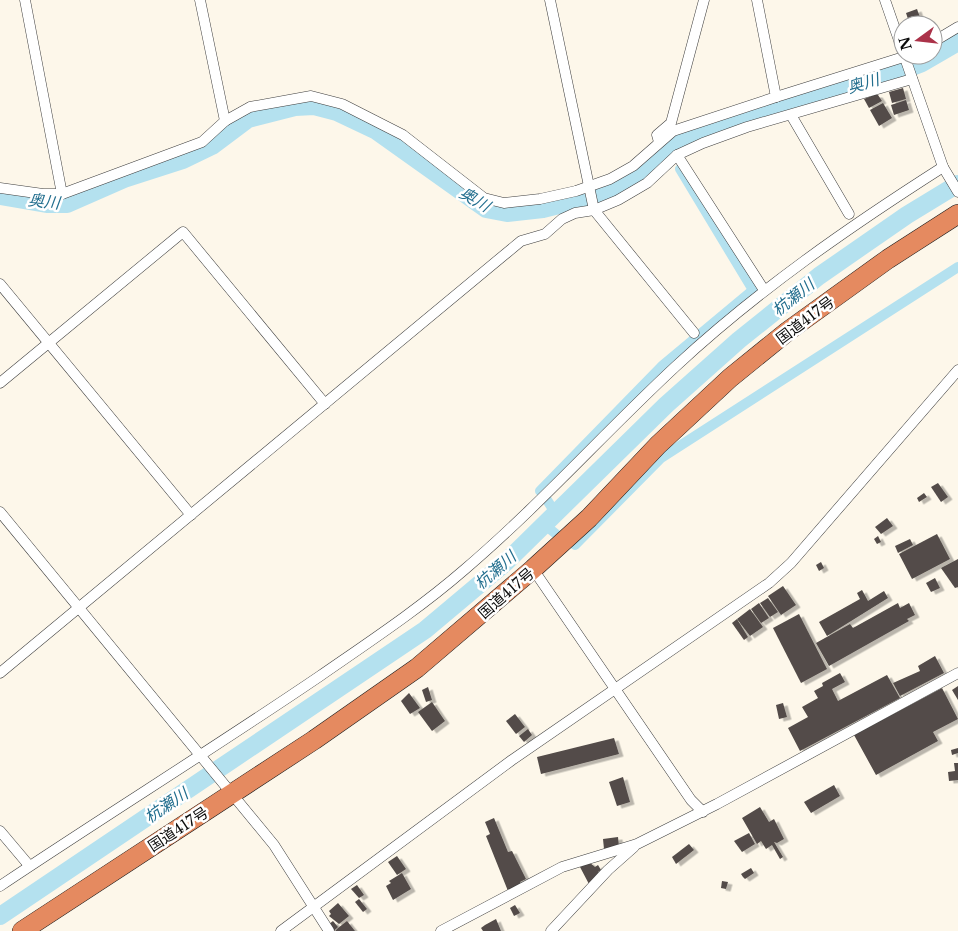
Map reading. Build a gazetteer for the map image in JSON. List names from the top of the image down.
{
  "streets": {
    "highway": ["国道417号"]
  },
  "water": ["奥川", "杭瀬川"],
  "north": "left"
}
